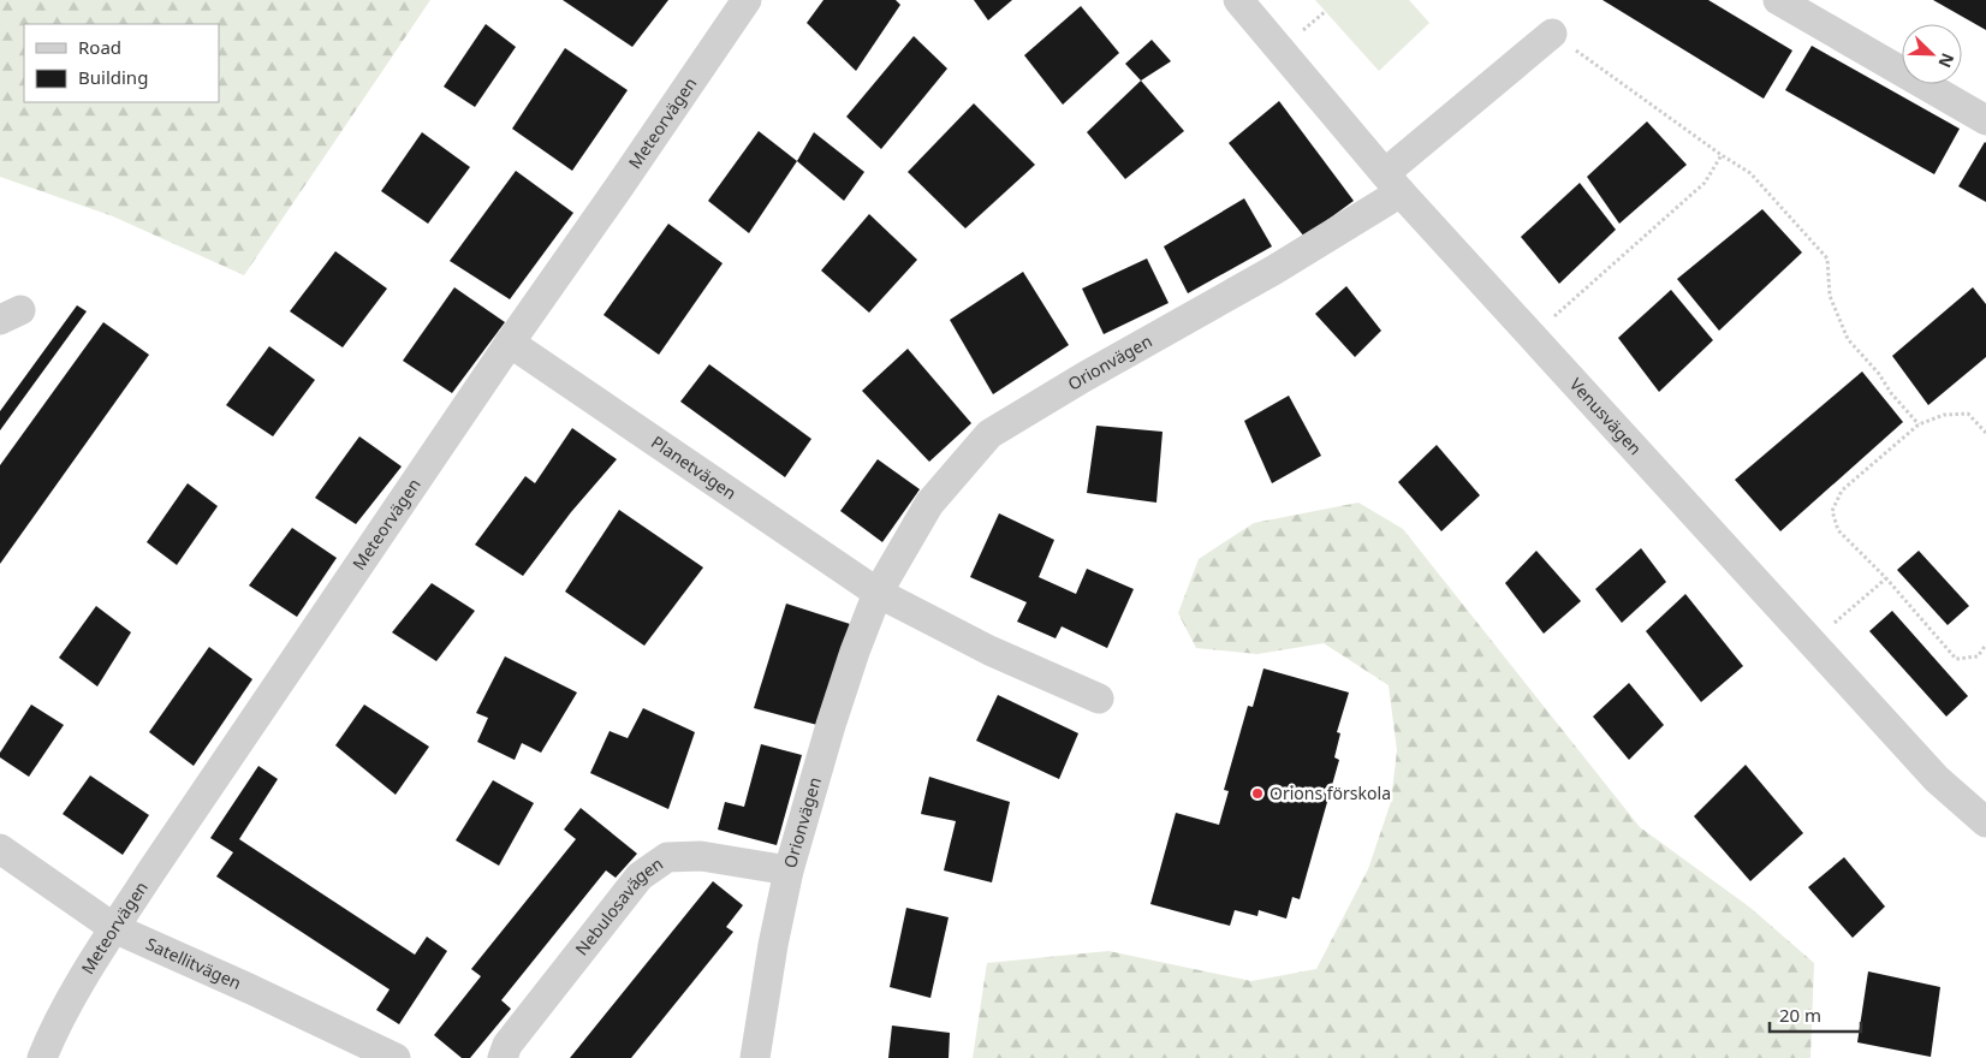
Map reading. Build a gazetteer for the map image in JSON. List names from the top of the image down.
{
  "streets": {
    "street": [
      "Meteorvägen",
      "Orionvägen",
      "Venusvägen",
      "Planetvägen",
      "Nebulosavägen",
      "Satellitvägen"
    ]
  },
  "crossings": [
    ["Meteorvägen", "Planetvägen"],
    ["Meteorvägen", "Satellitvägen"],
    ["Orionvägen", "Venusvägen"],
    ["Orionvägen", "Planetvägen"],
    ["Orionvägen", "Nebulosavägen"]
  ],
  "places": ["Orions förskola"],
  "legend": ["Road", "Building"],
  "scale_bar": "20 m",
  "north": "bottom right"
}
